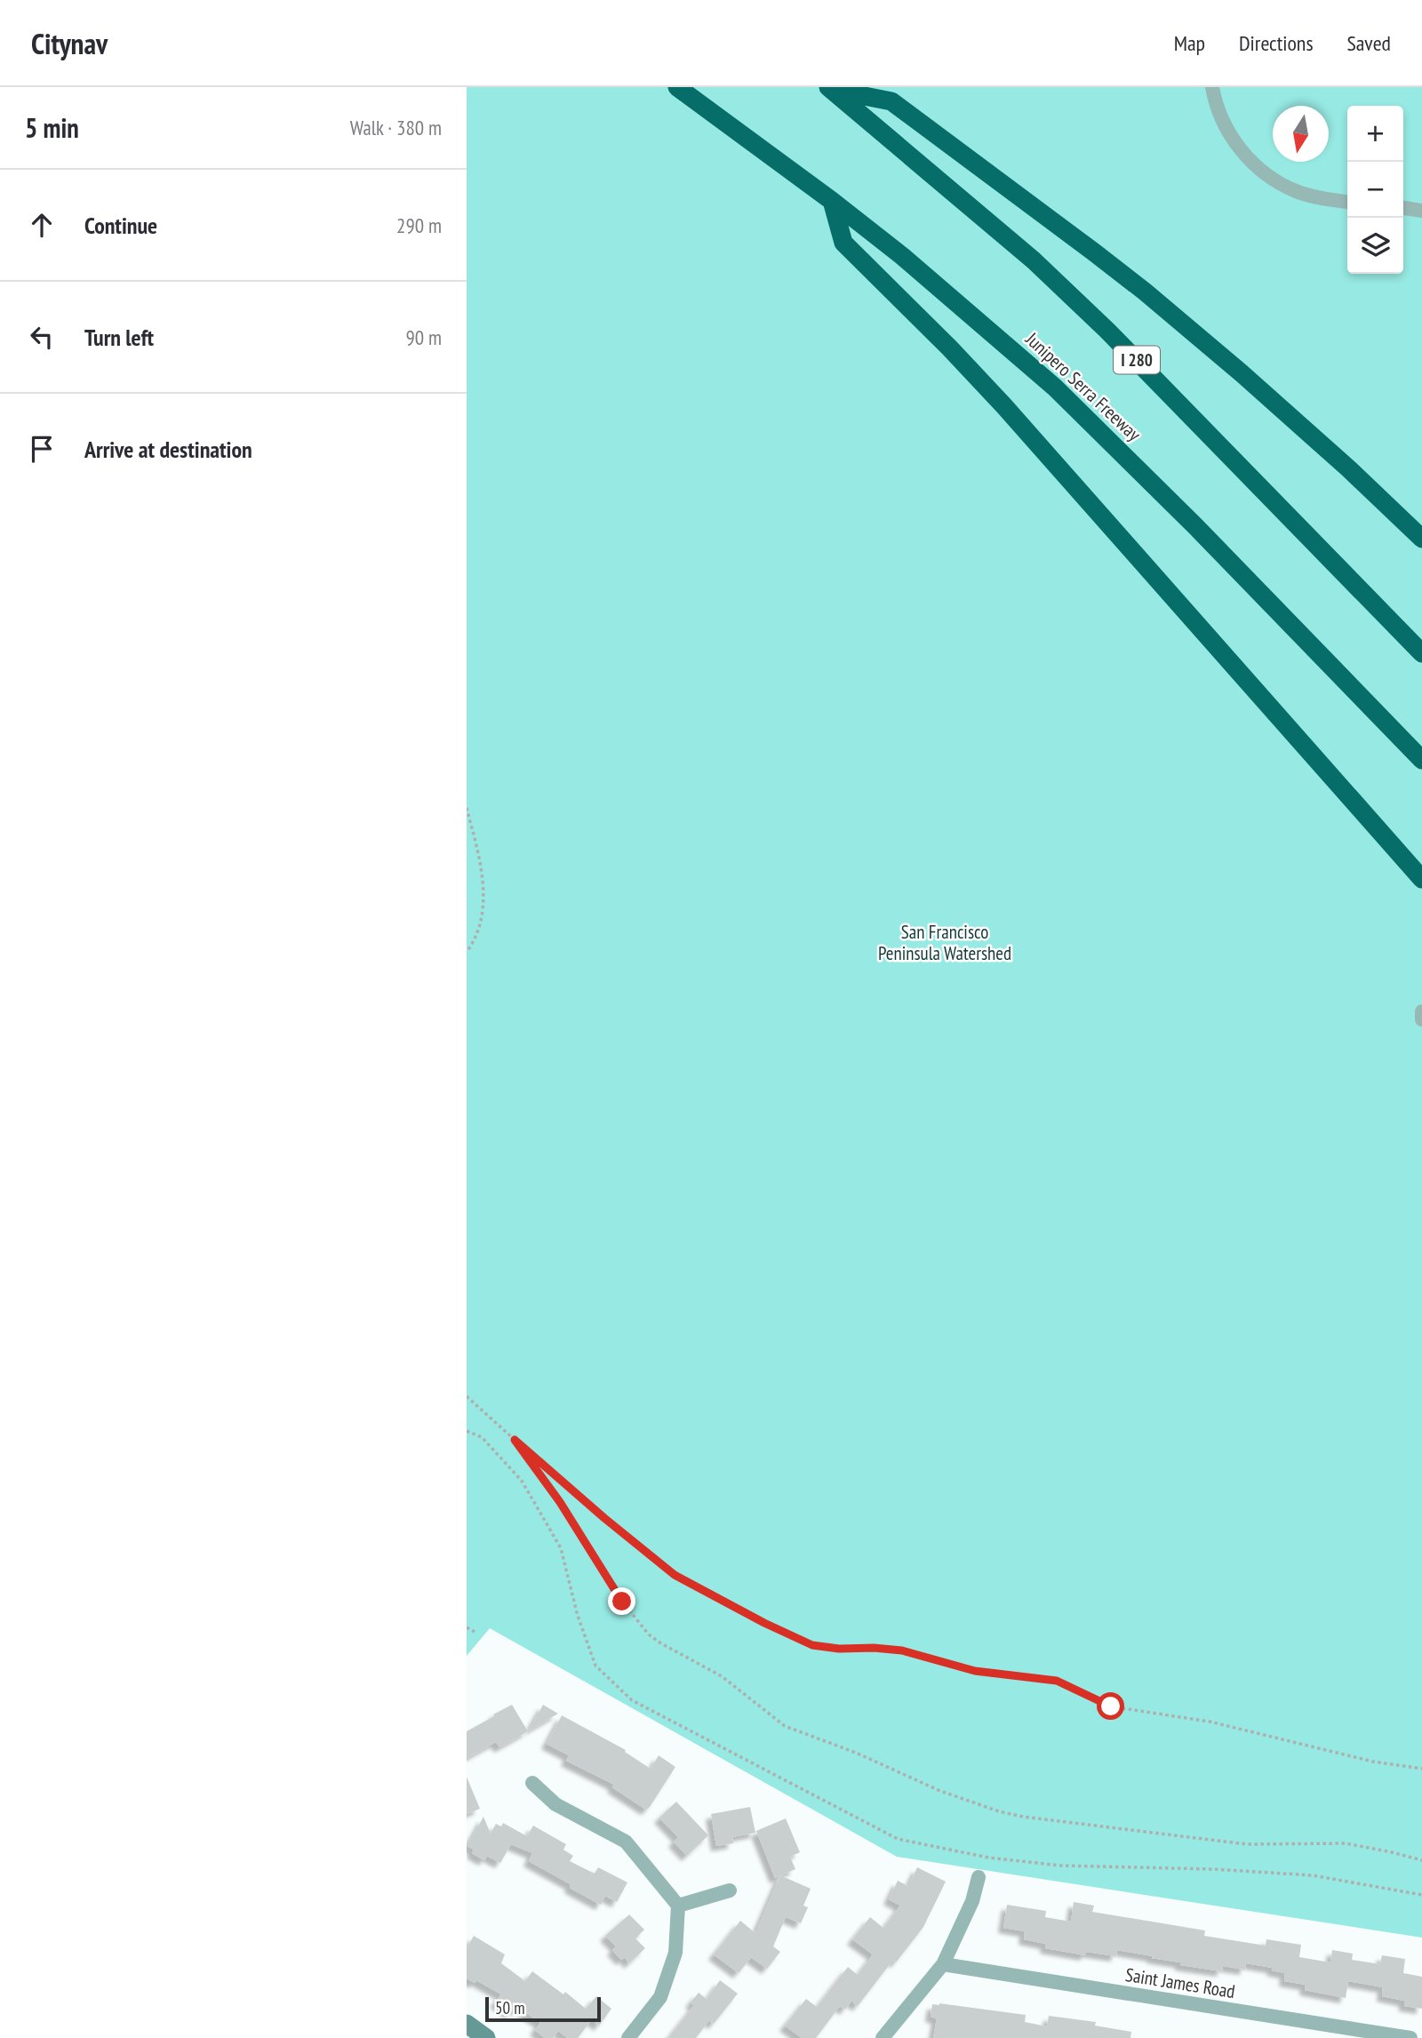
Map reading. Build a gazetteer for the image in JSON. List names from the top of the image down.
{
  "streets": {
    "highway": ["I 280", "Junipero Serra Freeway"],
    "street": ["Saint James Road"]
  },
  "parks": ["San Francisco Peninsula Watershed"],
  "scale_bar": "50 m",
  "north": "bottom",
  "page": {
    "header": "Citynav",
    "nav": ["Map", "Directions", "Saved"],
    "heading": ["5 min", "Walk · 380 m"],
    "map_buttons": ["+", "−"],
    "list": [
      ["Continue", "290 m"],
      ["Turn left", "90 m"],
      "Arrive at destination"
    ],
    "scale": "50 m"
  }
}
